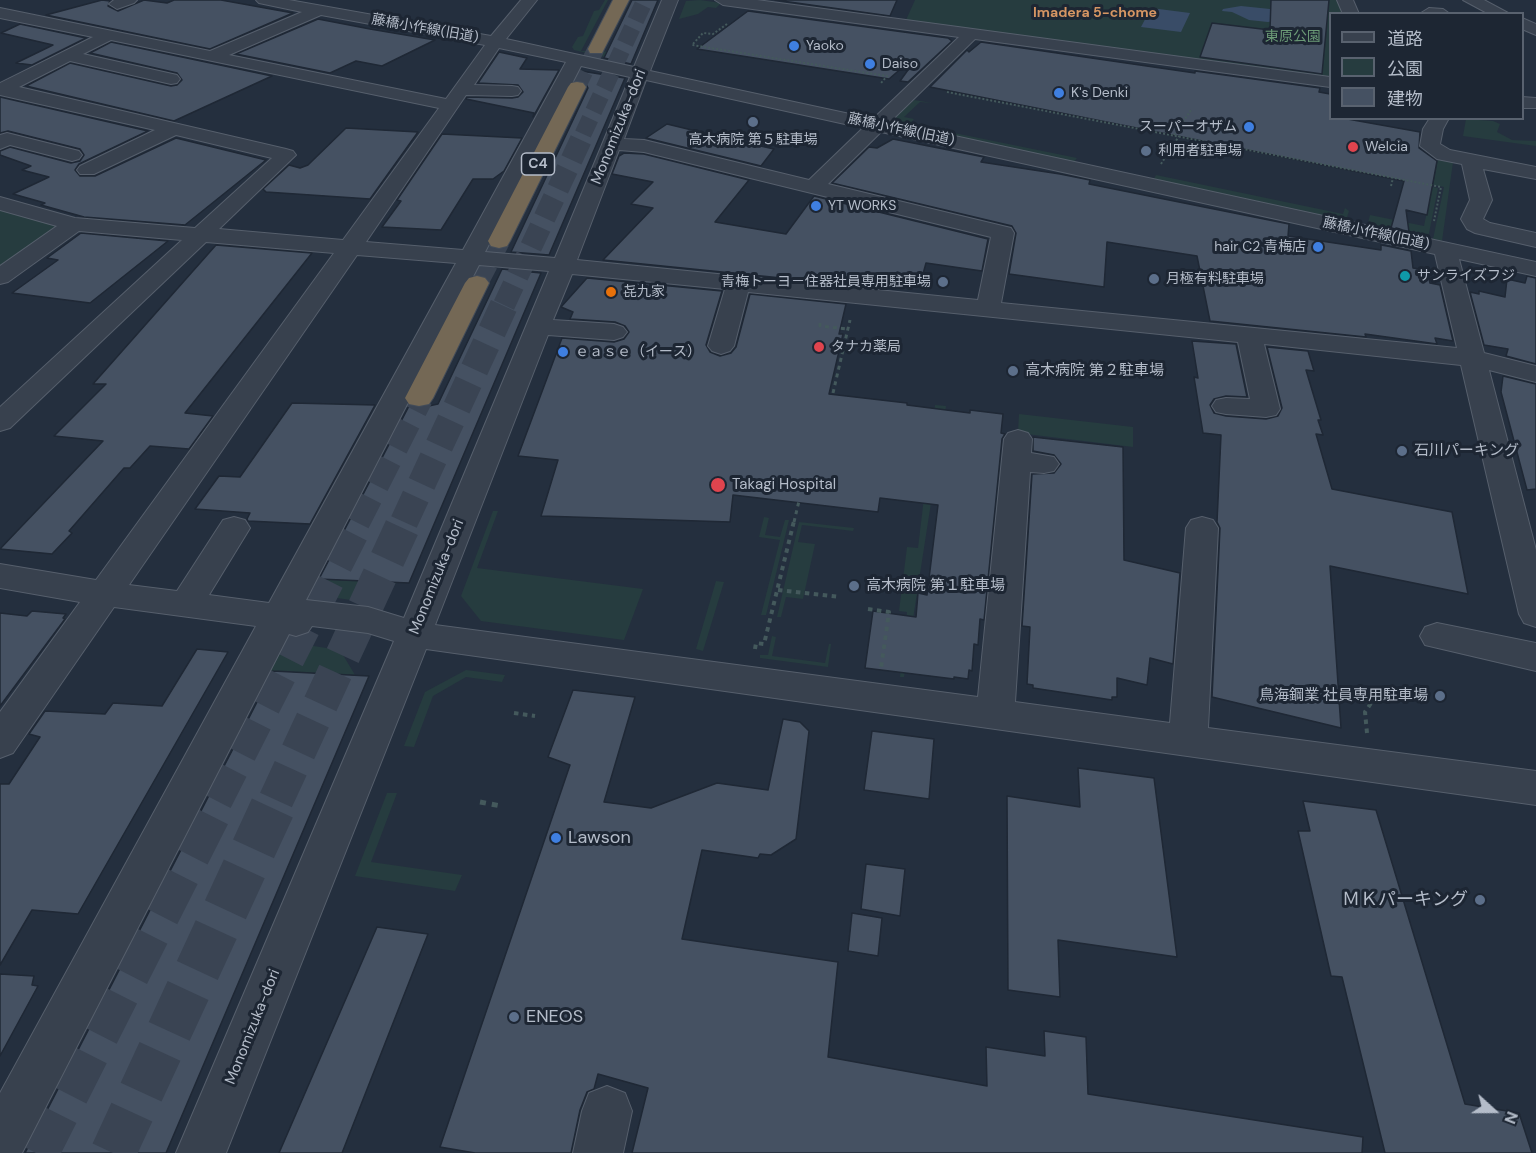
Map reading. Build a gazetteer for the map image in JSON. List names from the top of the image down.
{
  "streets": {
    "highway": ["C4"],
    "street": ["藤橋小作線(旧道)", "Monomizuka-dori"]
  },
  "crossings": [
    ["藤橋小作線(旧道)", "Monomizuka-dori"]
  ],
  "districts": ["Imadera 5-chome"],
  "parks": ["東原公園"],
  "places": [
    "Yaoko",
    "Daiso",
    "K's Denki",
    "高木病院 第５駐車場",
    "スーパーオザム",
    "Welcia",
    "利用者駐車場",
    "YT WORKS",
    "hair C2 青梅店",
    "サンライズフジ",
    "月極有料駐車場",
    "青梅トーヨ－住器社員専用駐車場",
    "㐂九家",
    "タナカ薬局",
    "ｅａｓｅ（イース）",
    "高木病院 第２駐車場",
    "石川パーキング",
    "Takagi Hospital",
    "高木病院 第１駐車場",
    "鳥海鋼業 社員専用駐車場",
    "Lawson",
    "ＭＫパーキング",
    "ENEOS"
  ],
  "legend": ["道路", "公園", "建物"],
  "north": "right"
}
